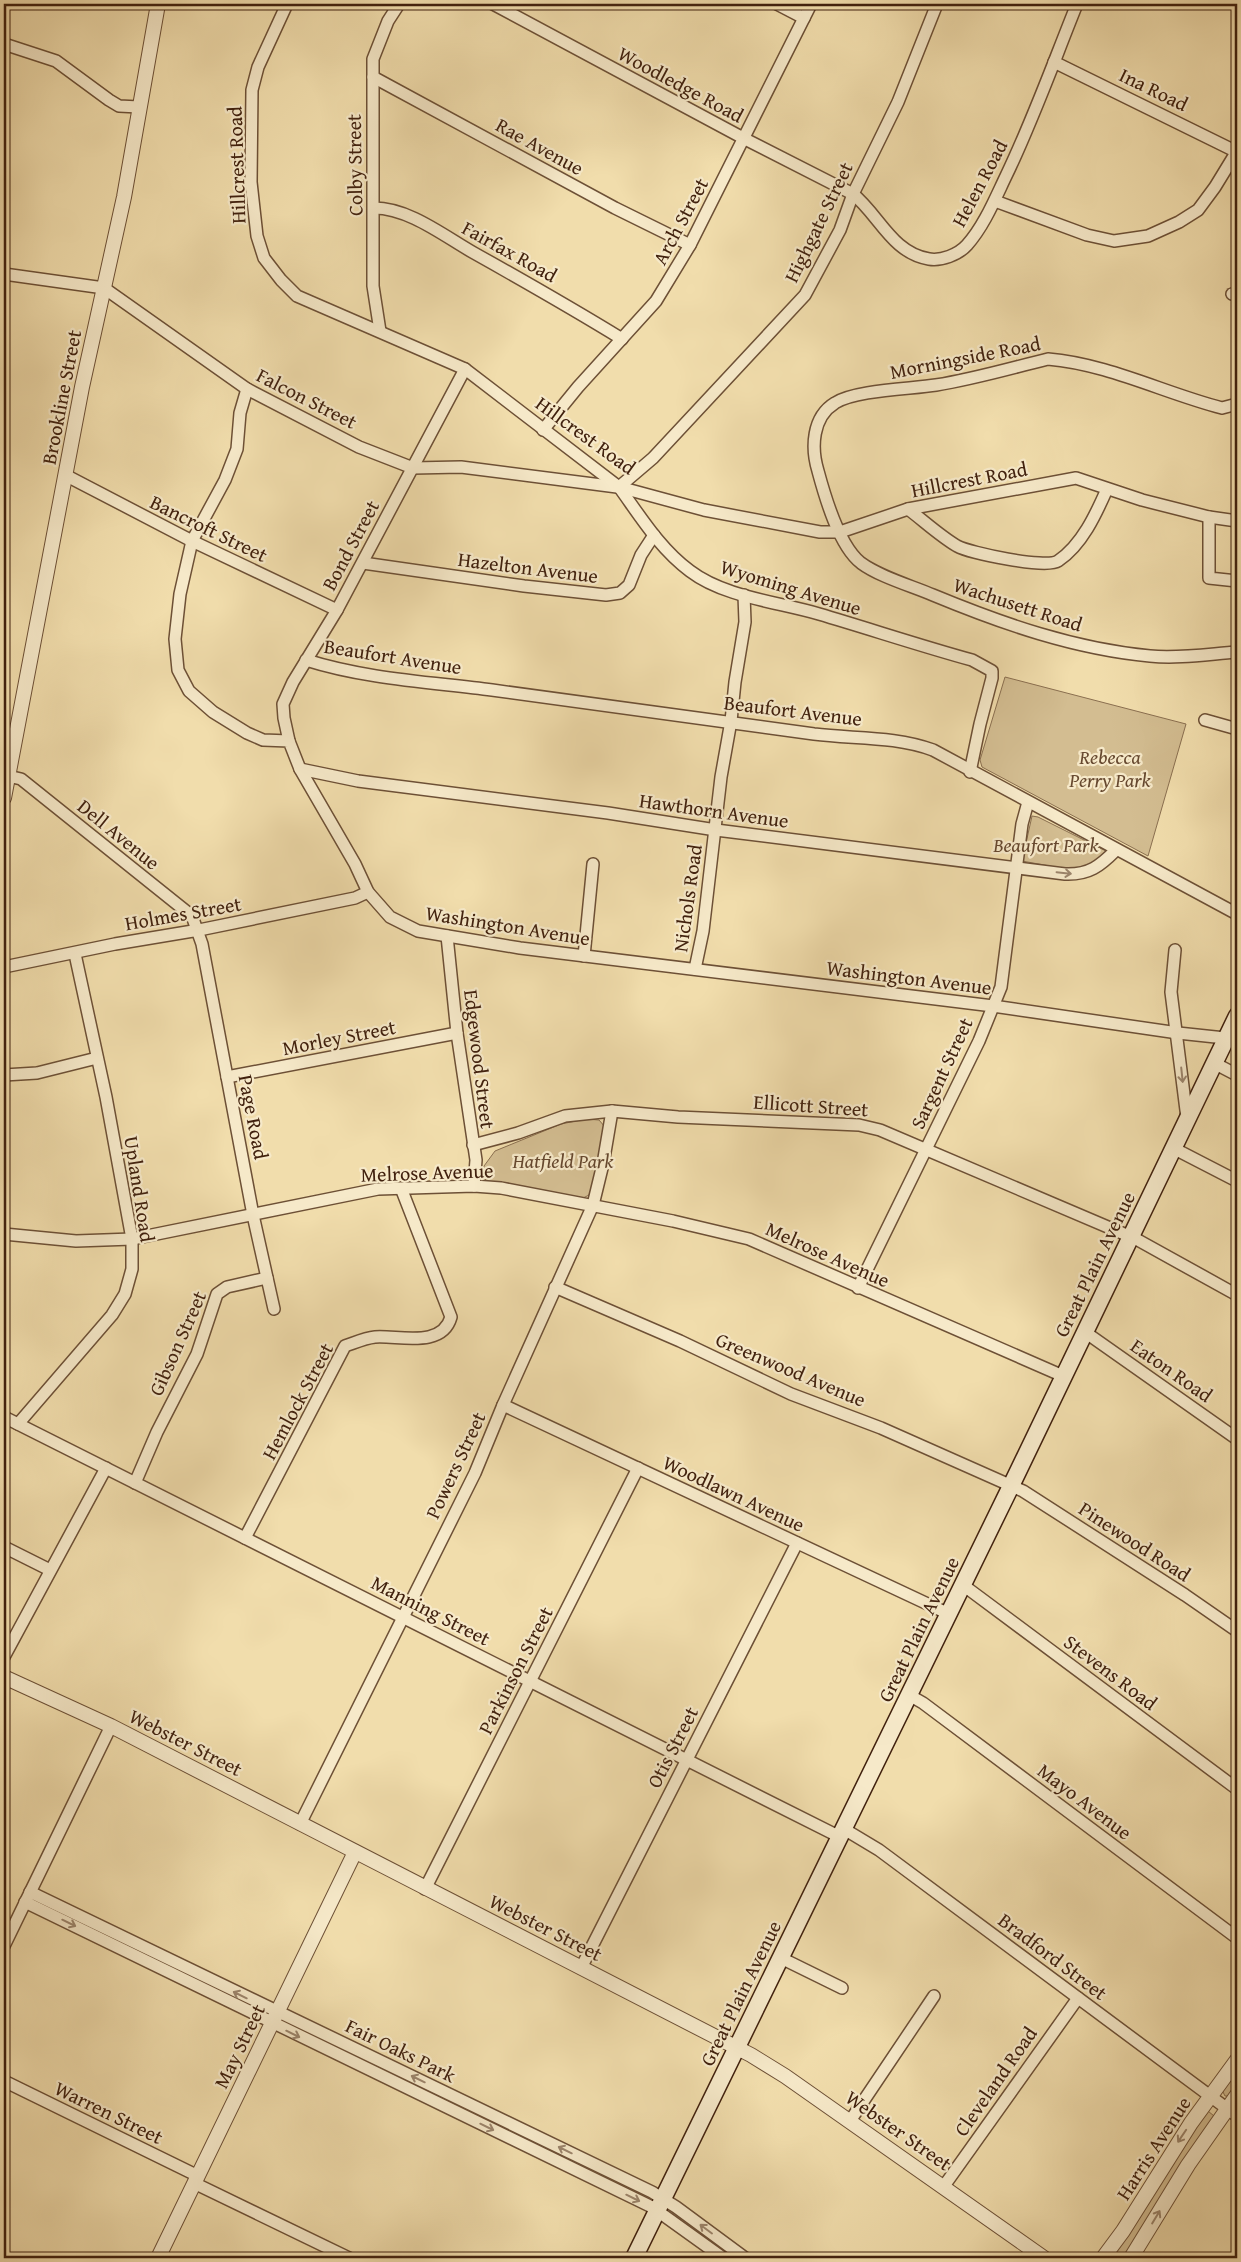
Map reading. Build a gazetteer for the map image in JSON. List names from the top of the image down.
{
  "streets": {
    "main road": ["Great Plain Avenue"],
    "street": [
      "Woodledge Road",
      "Ina Road",
      "Rae Avenue",
      "Hillcrest Road",
      "Colby Street",
      "Helen Road",
      "Arch Street",
      "Highgate Street",
      "Fairfax Road",
      "Morningside Road",
      "Brookline Street",
      "Falcon Street",
      "Bancroft Street",
      "Bond Street",
      "Hazelton Avenue",
      "Wyoming Avenue",
      "Wachusett Road",
      "Beaufort Avenue",
      "Hawthorn Avenue",
      "Dell Avenue",
      "Nichols Road",
      "Holmes Street",
      "Washington Avenue",
      "Morley Street",
      "Edgewood Street",
      "Sargent Street",
      "Ellicott Street",
      "Page Road",
      "Melrose Avenue",
      "Upland Road",
      "Gibson Street",
      "Greenwood Avenue",
      "Eaton Road",
      "Hemlock Street",
      "Powers Street",
      "Woodlawn Avenue",
      "Pinewood Road",
      "Manning Street",
      "Parkinson Street",
      "Stevens Road",
      "Webster Street",
      "Otis Street",
      "Mayo Avenue",
      "Bradford Street",
      "May Street",
      "Fair Oaks Park",
      "Cleveland Road",
      "Warren Street",
      "Harris Avenue"
    ]
  },
  "crossings": [
    ["Woodledge Road", "Helen Road"],
    ["Woodledge Road", "Arch Street"],
    ["Woodledge Road", "Highgate Street"],
    ["Ina Road", "Helen Road"],
    ["Rae Avenue", "Colby Street"],
    ["Rae Avenue", "Arch Street"],
    ["Hillcrest Road", "Colby Street"],
    ["Hillcrest Road", "Arch Street"],
    ["Hillcrest Road", "Highgate Street"],
    ["Hillcrest Road", "Morningside Road"],
    ["Hillcrest Road", "Falcon Street"],
    ["Hillcrest Road", "Bond Street"],
    ["Hillcrest Road", "Wyoming Avenue"],
    ["Hillcrest Road", "Wachusett Road"],
    ["Colby Street", "Fairfax Road"],
    ["Helen Road", "Highgate Street"],
    ["Arch Street", "Fairfax Road"],
    ["Highgate Street", "Falcon Street"],
    ["Highgate Street", "Wyoming Avenue"],
    ["Morningside Road", "Wachusett Road"],
    ["Brookline Street", "Falcon Street"],
    ["Brookline Street", "Bancroft Street"],
    ["Brookline Street", "Dell Avenue"],
    ["Falcon Street", "Bond Street"],
    ["Falcon Street", "Wyoming Avenue"],
    ["Bancroft Street", "Bond Street"],
    ["Bond Street", "Hazelton Avenue"],
    ["Bond Street", "Beaufort Avenue"],
    ["Bond Street", "Washington Avenue"],
    ["Hazelton Avenue", "Wyoming Avenue"],
    ["Wyoming Avenue", "Beaufort Avenue"],
    ["Wyoming Avenue", "Nichols Road"],
    ["Beaufort Avenue", "Hawthorn Avenue"],
    ["Beaufort Avenue", "Nichols Road"],
    ["Beaufort Avenue", "Sargent Street"],
    ["Hawthorn Avenue", "Nichols Road"],
    ["Hawthorn Avenue", "Washington Avenue"],
    ["Hawthorn Avenue", "Sargent Street"],
    ["Dell Avenue", "Holmes Street"],
    ["Dell Avenue", "Page Road"],
    ["Nichols Road", "Washington Avenue"],
    ["Holmes Street", "Washington Avenue"],
    ["Holmes Street", "Page Road"],
    ["Holmes Street", "Upland Road"],
    ["Washington Avenue", "Edgewood Street"],
    ["Washington Avenue", "Sargent Street"],
    ["Washington Avenue", "Great Plain Avenue"],
    ["Morley Street", "Edgewood Street"],
    ["Morley Street", "Page Road"],
    ["Edgewood Street", "Ellicott Street"],
    ["Edgewood Street", "Melrose Avenue"],
    ["Sargent Street", "Ellicott Street"],
    ["Sargent Street", "Melrose Avenue"],
    ["Ellicott Street", "Great Plain Avenue"],
    ["Ellicott Street", "Powers Street"],
    ["Page Road", "Melrose Avenue"],
    ["Page Road", "Gibson Street"],
    ["Melrose Avenue", "Upland Road"],
    ["Melrose Avenue", "Great Plain Avenue"],
    ["Melrose Avenue", "Hemlock Street"],
    ["Melrose Avenue", "Powers Street"],
    ["Upland Road", "Manning Street"],
    ["Great Plain Avenue", "Greenwood Avenue"],
    ["Great Plain Avenue", "Eaton Road"],
    ["Great Plain Avenue", "Woodlawn Avenue"],
    ["Great Plain Avenue", "Pinewood Road"],
    ["Great Plain Avenue", "Manning Street"],
    ["Great Plain Avenue", "Stevens Road"],
    ["Great Plain Avenue", "Webster Street"],
    ["Great Plain Avenue", "Mayo Avenue"],
    ["Great Plain Avenue", "Bradford Street"],
    ["Great Plain Avenue", "Fair Oaks Park"],
    ["Gibson Street", "Manning Street"],
    ["Greenwood Avenue", "Powers Street"],
    ["Greenwood Avenue", "Pinewood Road"],
    ["Hemlock Street", "Manning Street"],
    ["Powers Street", "Woodlawn Avenue"],
    ["Powers Street", "Manning Street"],
    ["Powers Street", "Webster Street"],
    ["Woodlawn Avenue", "Parkinson Street"],
    ["Woodlawn Avenue", "Otis Street"],
    ["Manning Street", "Parkinson Street"],
    ["Manning Street", "Otis Street"],
    ["Manning Street", "Bradford Street"],
    ["Parkinson Street", "Webster Street"],
    ["Webster Street", "Otis Street"],
    ["Webster Street", "May Street"],
    ["Webster Street", "Cleveland Road"],
    ["Bradford Street", "Cleveland Road"],
    ["Bradford Street", "Harris Avenue"],
    ["May Street", "Fair Oaks Park"],
    ["May Street", "Warren Street"]
  ],
  "parks": ["Rebecca Perry Park", "Beaufort Park", "Hatfield Park"]
}
